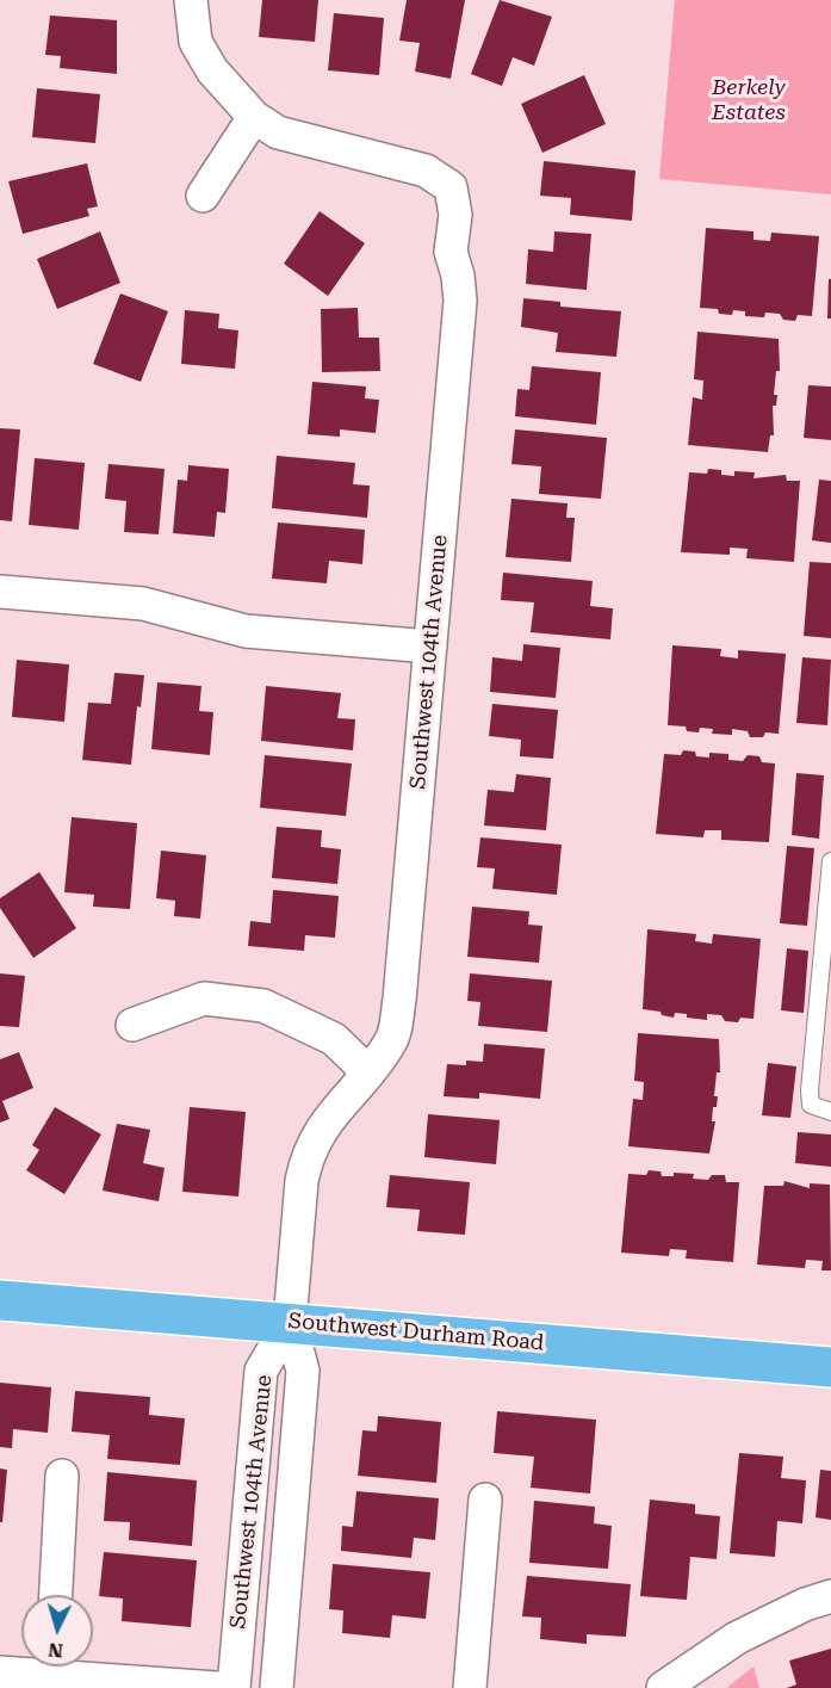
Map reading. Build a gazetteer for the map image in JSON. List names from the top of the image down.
{
  "streets": {
    "main road": ["Southwest Durham Road"],
    "street": ["Southwest 104th Avenue"]
  },
  "crossings": [
    ["Southwest 104th Avenue", "Southwest Durham Road"]
  ],
  "parks": ["Berkely Estates"],
  "north": "bottom"
}
